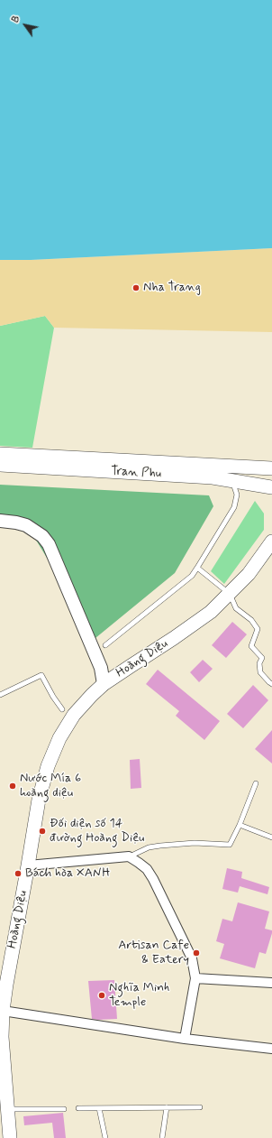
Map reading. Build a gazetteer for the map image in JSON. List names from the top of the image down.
{
  "streets": {
    "main road": ["Tran Phu", "Hoàng Diệu"]
  },
  "places": [
    "Nha Trang",
    "Nước Mía 6 hoàng diệu",
    "Đối diện số 14 đường Hoàng Diệu",
    "Bách hòa XANH",
    "Artisan Cafe & Eatery",
    "Nghĩa Minh Temple"
  ],
  "north": "top left"
}
